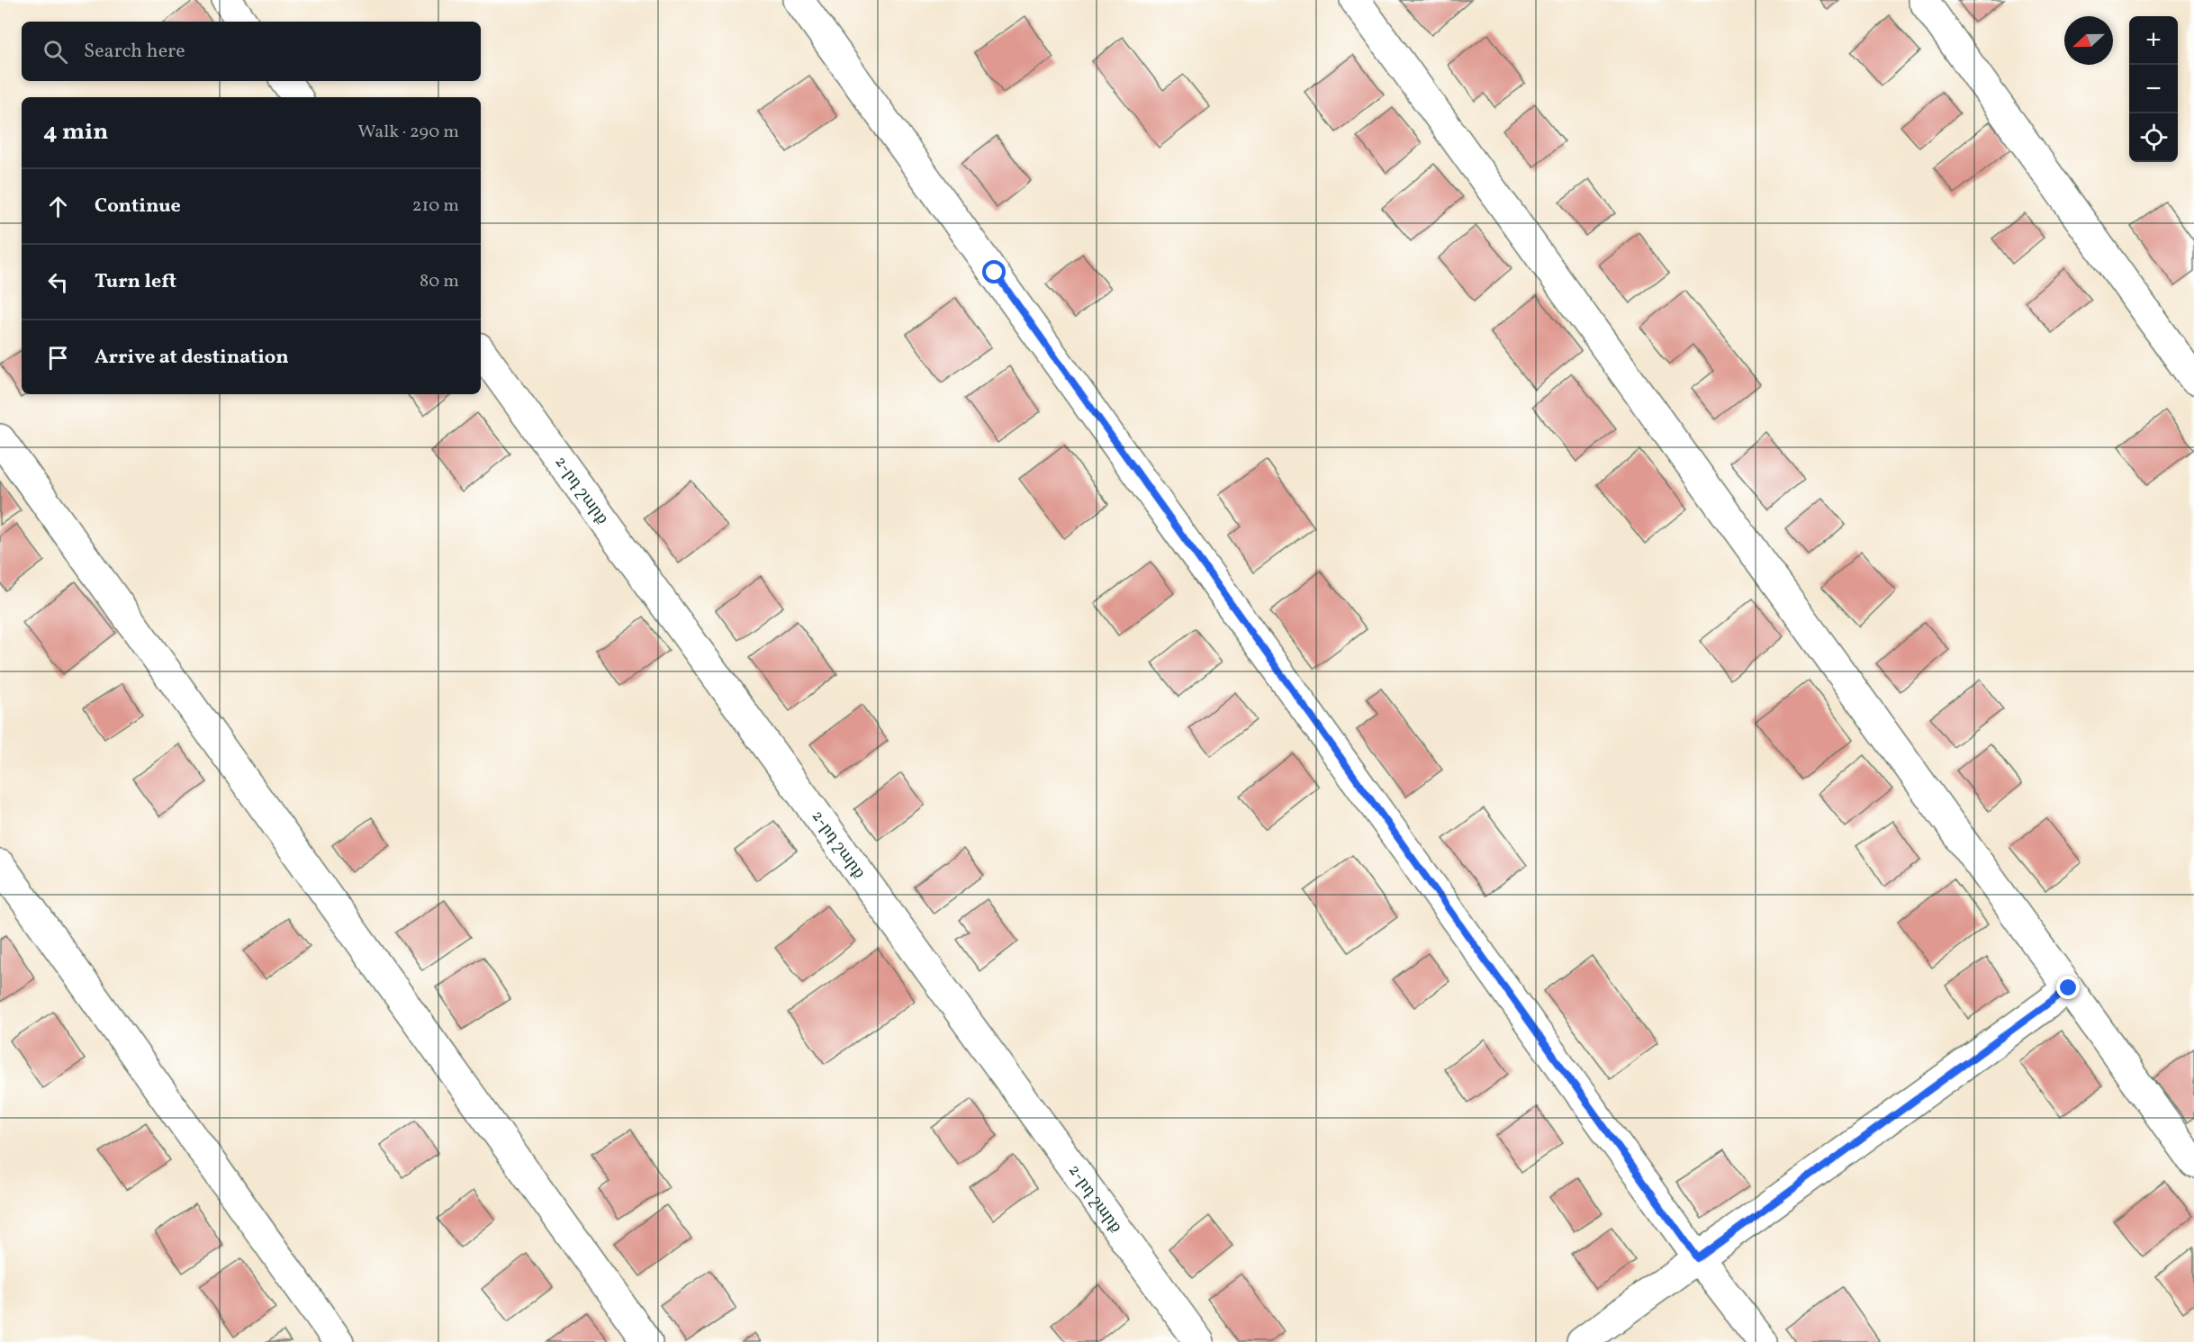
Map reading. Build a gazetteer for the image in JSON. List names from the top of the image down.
{
  "streets": {
    "street": ["2-րդ շարք"]
  },
  "north": "left",
  "page": {
    "map_buttons": ["+", "−"],
    "search": "Search here",
    "heading": ["4 min", "Walk · 290 m"],
    "list": [
      ["Continue", "210 m"],
      ["Turn left", "80 m"],
      "Arrive at destination"
    ]
  }
}
